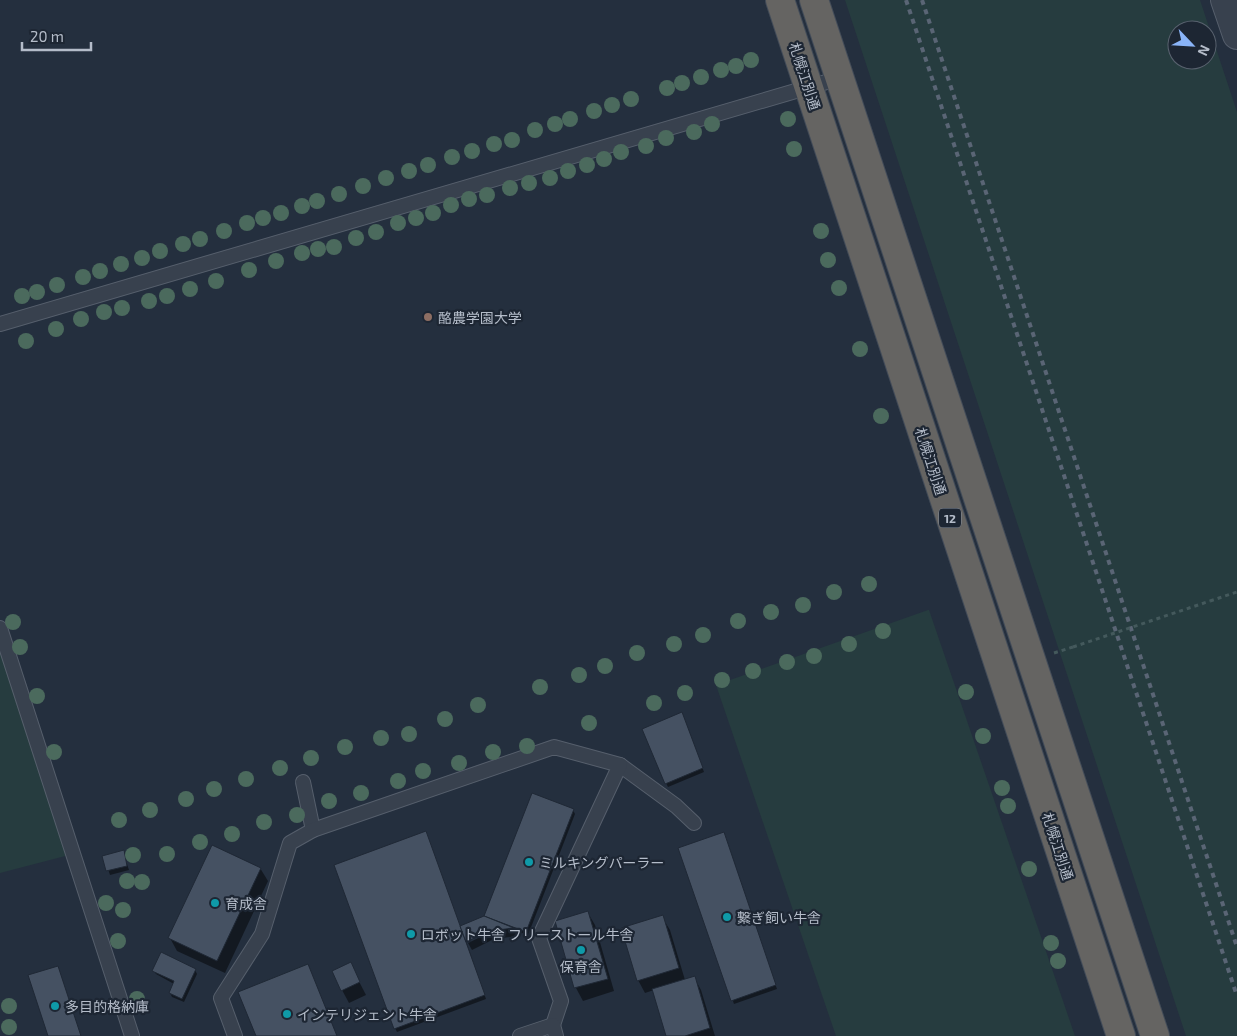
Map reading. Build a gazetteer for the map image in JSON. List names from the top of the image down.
{
  "streets": {
    "highway": ["札幌江別通", "12"]
  },
  "places": [
    "酪農学園大学",
    "ミルキングパーラー",
    "育成舎",
    "繋ぎ飼い牛舎",
    "ロボット牛舎 フリーストール牛舎",
    "保育舎",
    "多目的格納庫",
    "インテリジェント牛舎"
  ],
  "scale_bar": "20 m",
  "north": "bottom right"
}
